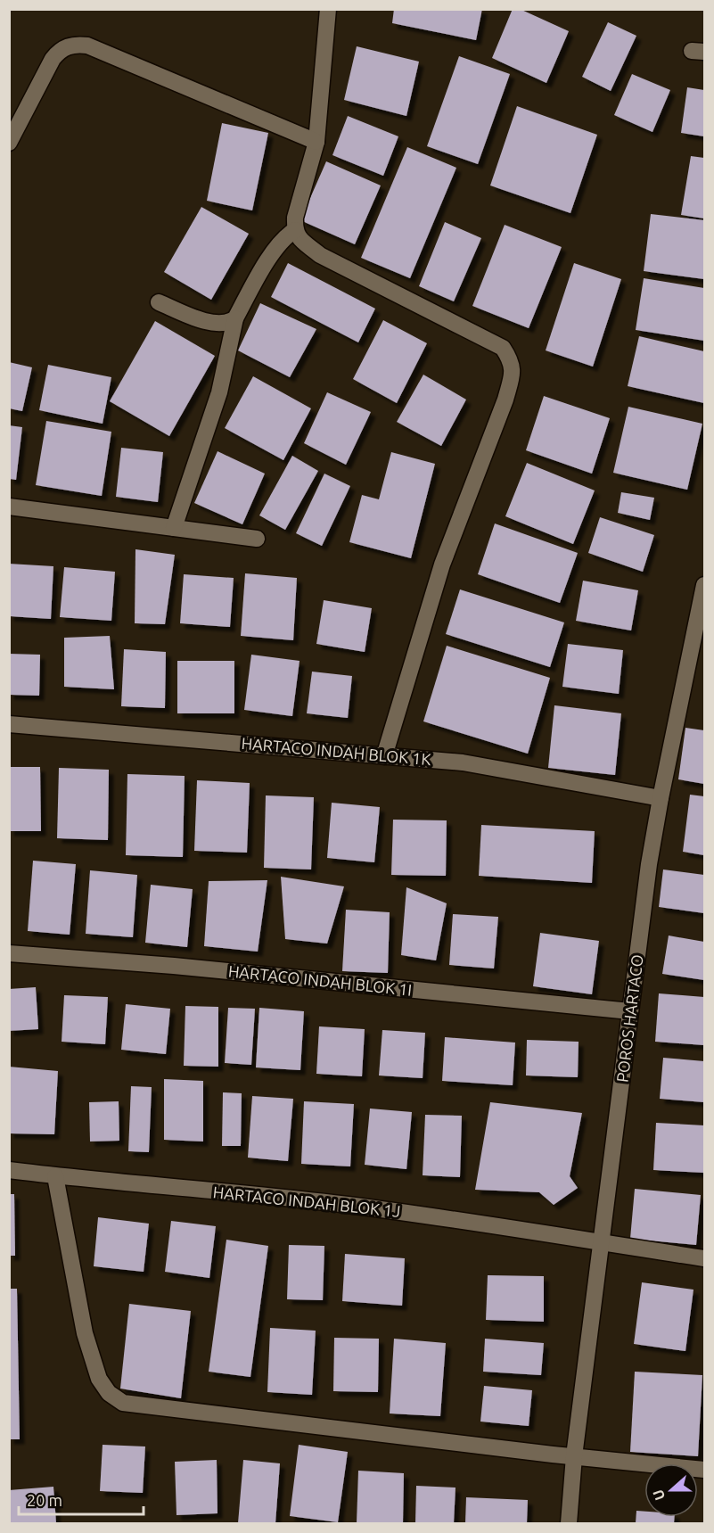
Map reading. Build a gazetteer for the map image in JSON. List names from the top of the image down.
{
  "streets": {
    "street": [
      "HARTACO INDAH BLOK 1K",
      "HARTACO INDAH BLOK 1I",
      "POROS HARTACO",
      "HARTACO INDAH BLOK 1J"
    ]
  },
  "crossings": [
    ["HARTACO INDAH BLOK 1K", "POROS HARTACO"],
    ["HARTACO INDAH BLOK 1I", "POROS HARTACO"],
    ["POROS HARTACO", "HARTACO INDAH BLOK 1J"]
  ],
  "scale_bar": "20 m",
  "north": "left"
}
